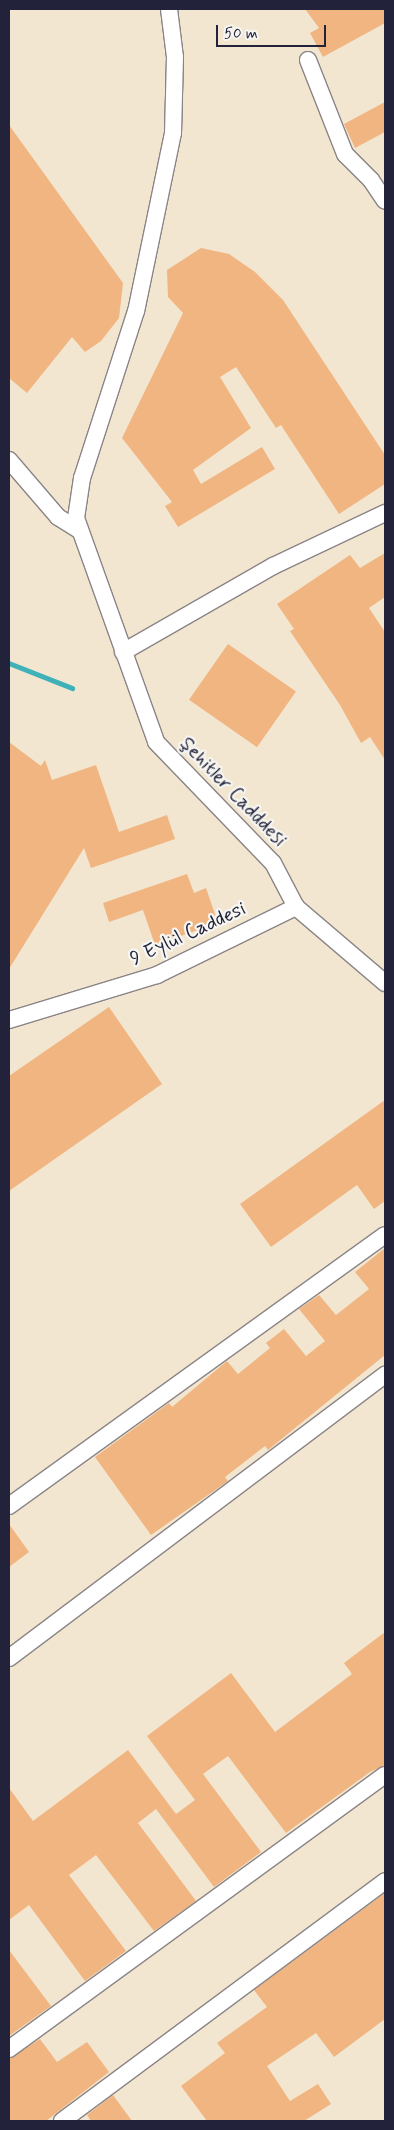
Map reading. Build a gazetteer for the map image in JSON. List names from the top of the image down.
{
  "streets": {
    "street": ["Şehitler Cadddesi", "9 Eylül Caddesi"]
  },
  "crossings": [
    ["Şehitler Cadddesi", "9 Eylül Caddesi"]
  ],
  "scale_bar": "50 m"
}
